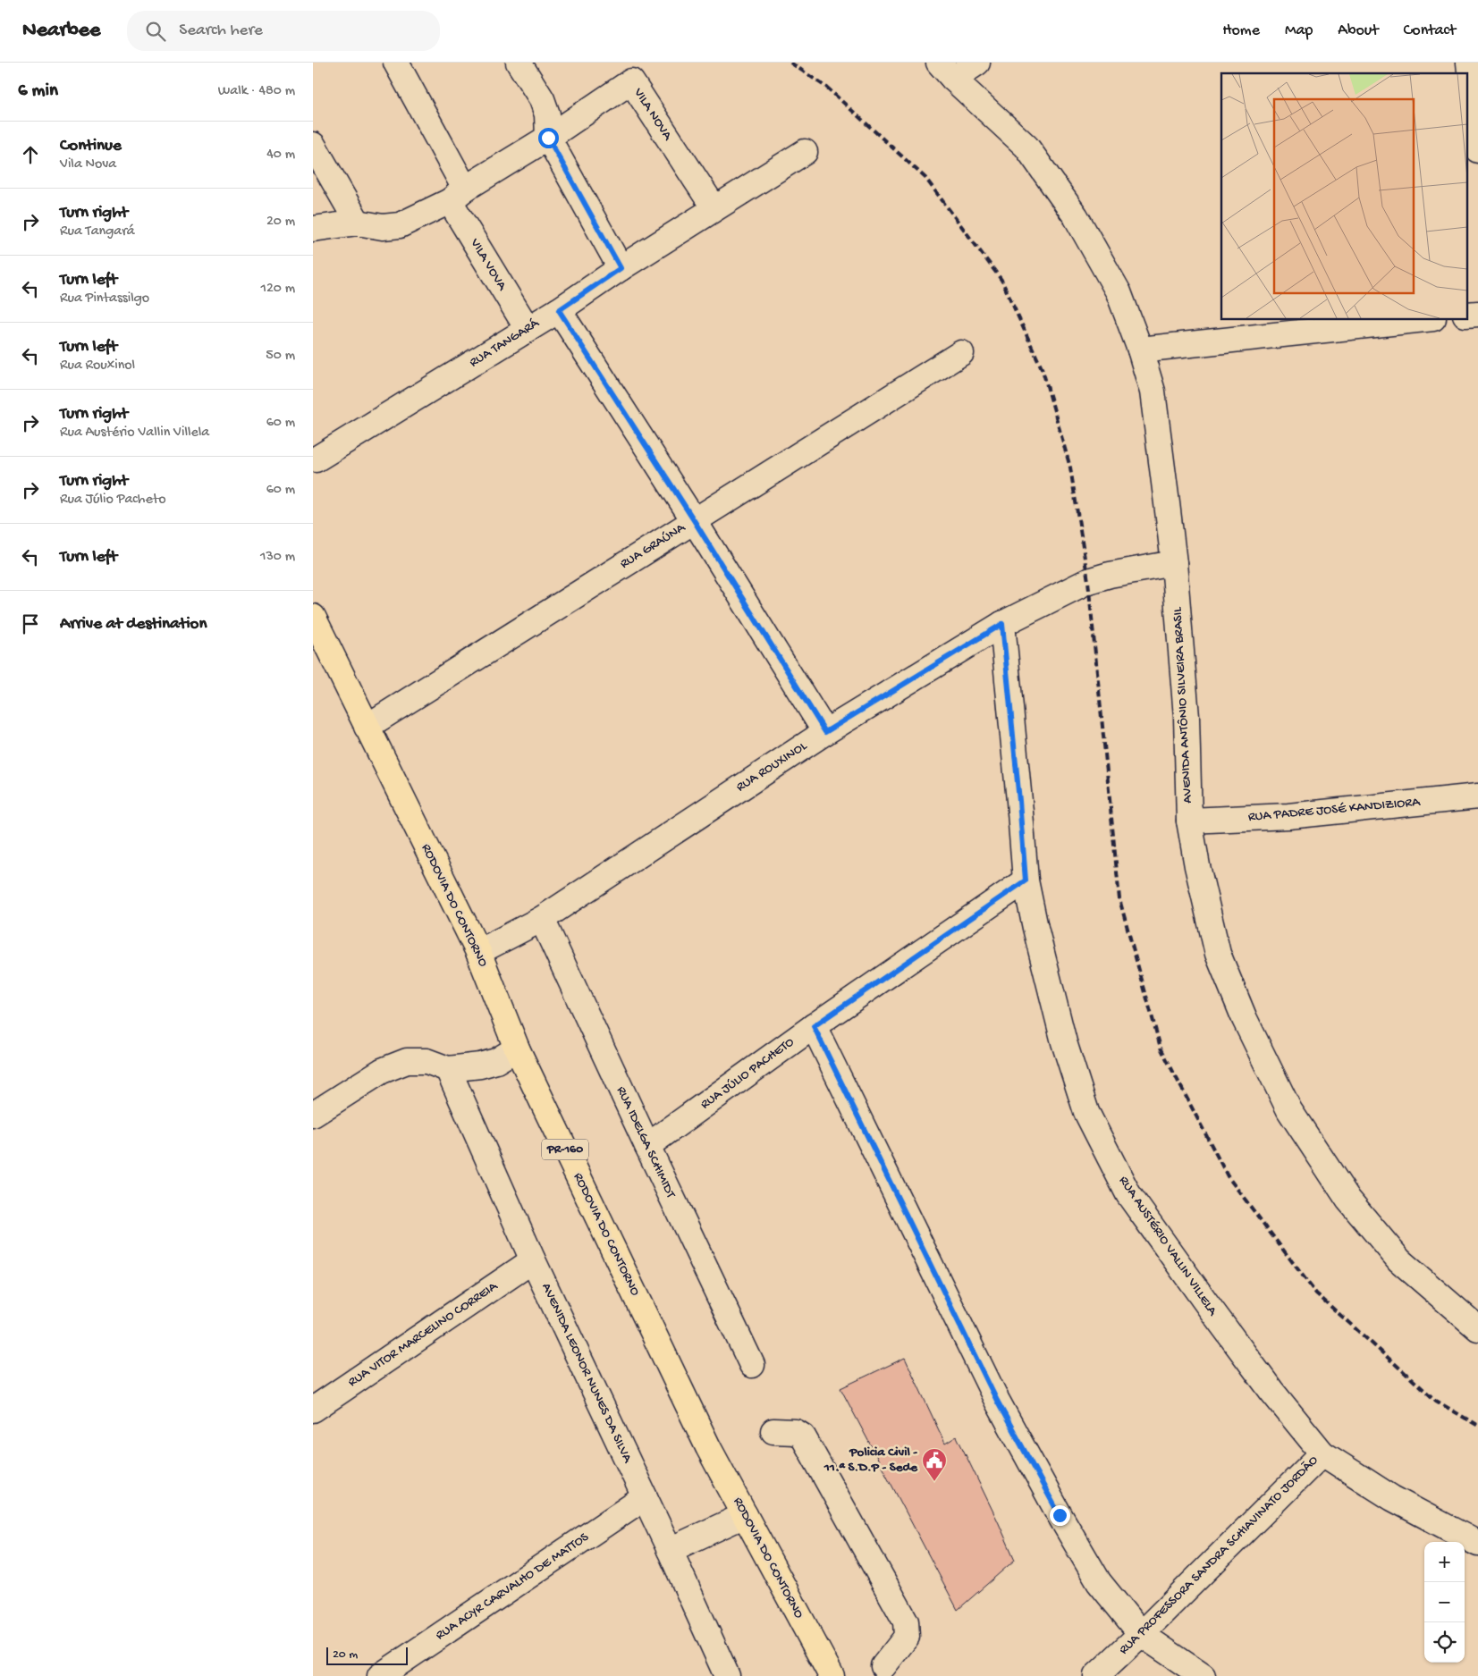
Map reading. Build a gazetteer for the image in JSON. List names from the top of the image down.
{
  "streets": {
    "main road": ["RODOVIA DO CONTORNO", "PR-160"],
    "street": [
      "VILA NOVA",
      "VILA VOVA",
      "RUA TANGARÁ",
      "RUA GRAÚNA",
      "AVENIDA ANTÔNIO SILVEIRA BRASIL",
      "RUA ROUXINOL",
      "RUA PADRE JOSÉ KANDIZIORA",
      "RUA JÚLIO PACHETO",
      "RUA IDELGA SCHIMIDT",
      "RUA AUSTÉRIO VALLIN VILLELA",
      "RUA VITOR MARCELINO CORREIA",
      "AVENIDA LEONOR NUNES DA SILVA",
      "RUA PROFESSORA SANDRA SCHIAVINATO JORDÃO",
      "RUA ACYR CARVALHO DE MATTOS"
    ]
  },
  "crossings": [
    ["VILA NOVA", "VILA VOVA"],
    ["VILA NOVA", "RUA TANGARÁ"],
    ["VILA VOVA", "RUA TANGARÁ"],
    ["RUA GRAÚNA", "RODOVIA DO CONTORNO"],
    ["AVENIDA ANTÔNIO SILVEIRA BRASIL", "RUA ROUXINOL"],
    ["AVENIDA ANTÔNIO SILVEIRA BRASIL", "RUA PADRE JOSÉ KANDIZIORA"],
    ["RUA ROUXINOL", "RODOVIA DO CONTORNO"],
    ["RUA ROUXINOL", "RUA IDELGA SCHIMIDT"],
    ["RUA ROUXINOL", "RUA AUSTÉRIO VALLIN VILLELA"],
    ["RUA JÚLIO PACHETO", "RUA IDELGA SCHIMIDT"],
    ["RUA JÚLIO PACHETO", "RUA AUSTÉRIO VALLIN VILLELA"],
    ["RUA AUSTÉRIO VALLIN VILLELA", "RUA PROFESSORA SANDRA SCHIAVINATO JORDÃO"],
    ["RUA VITOR MARCELINO CORREIA", "AVENIDA LEONOR NUNES DA SILVA"],
    ["AVENIDA LEONOR NUNES DA SILVA", "RUA ACYR CARVALHO DE MATTOS"]
  ],
  "places": {
    "public building": ["Policia Civil - 11.ª S.D.P - Sede"]
  },
  "scale_bar": "20 m",
  "page": {
    "header": "Nearbee",
    "search": "Search here",
    "nav": [
      "Home",
      "Map",
      "About",
      "Contact"
    ],
    "heading": ["6 min", "Walk · 480 m"],
    "list": [
      ["Continue", "Vila Nova", "40 m"],
      ["Turn right", "Rua Tangará", "20 m"],
      ["Turn left", "Rua Pintassilgo", "120 m"],
      ["Turn left", "Rua Rouxinol", "50 m"],
      ["Turn right", "Rua Austério Vallin Villela", "60 m"],
      ["Turn right", "Rua Júlio Pacheto", "60 m"],
      ["Turn left", "130 m"],
      "Arrive at destination"
    ],
    "map_buttons": ["+", "−"],
    "scale": "20 m"
  }
}
